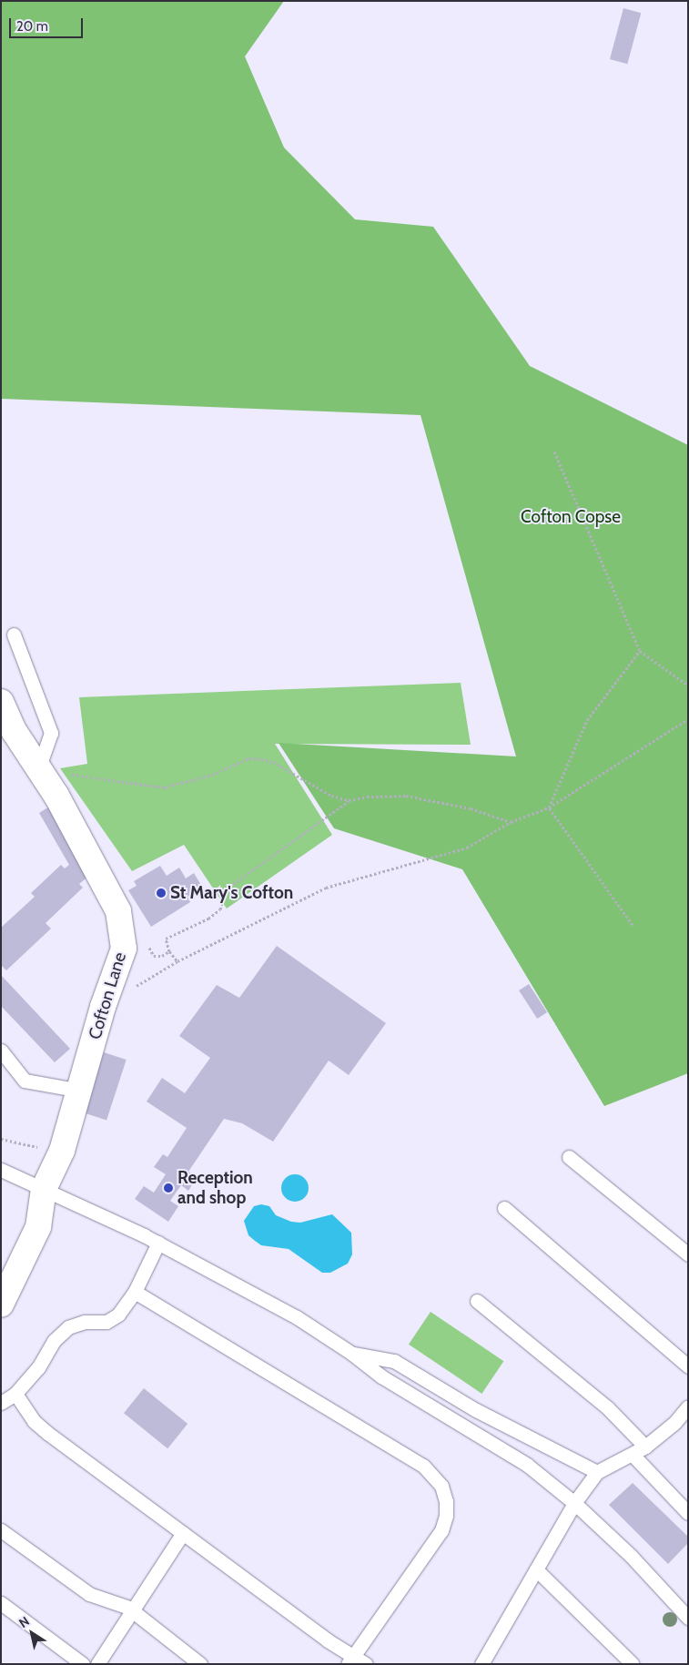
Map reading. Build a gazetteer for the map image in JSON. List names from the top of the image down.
{
  "streets": {
    "street": ["Cofton Lane"]
  },
  "parks": ["Cofton Copse"],
  "places": ["St Mary's Cofton", "Reception and shop"],
  "scale_bar": "20 m",
  "north": "top left"
}
